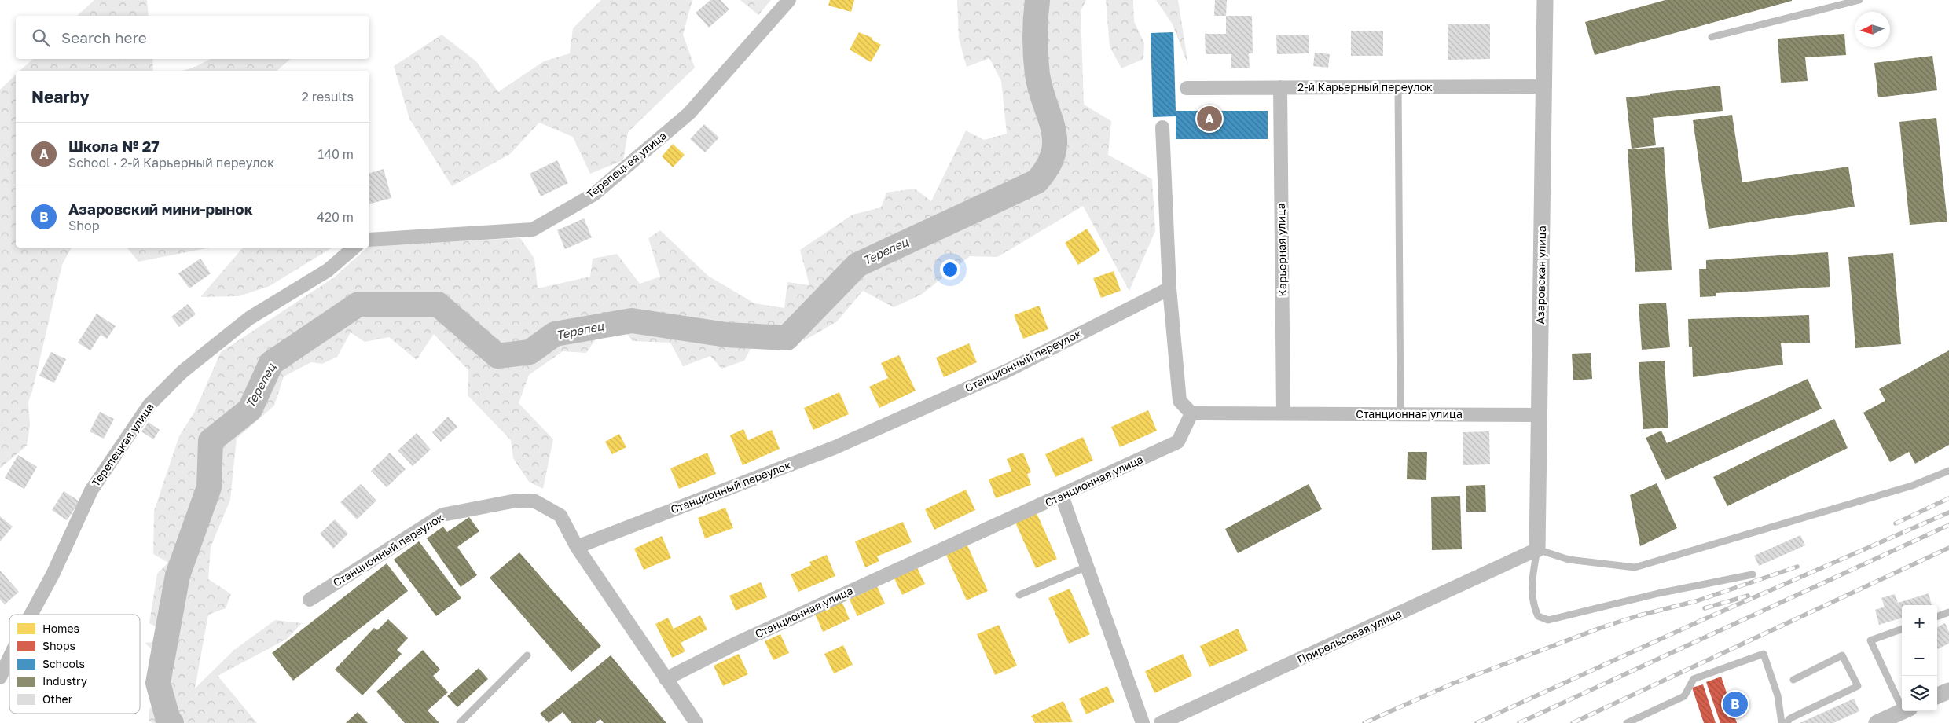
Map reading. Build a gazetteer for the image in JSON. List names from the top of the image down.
{
  "streets": {
    "street": [
      "2-й Карьерный переулок",
      "Терепецкая улица",
      "Карьерная улица",
      "Азаровская улица",
      "Станционный переулок",
      "Станционная улица",
      "Прирельсовая улица"
    ]
  },
  "crossings": [
    ["2-й Карьерный переулок", "Карьерная улица"],
    ["2-й Карьерный переулок", "Азаровская улица"],
    ["Карьерная улица", "Станционная улица"],
    ["Азаровская улица", "Станционная улица"],
    ["Азаровская улица", "Прирельсовая улица"]
  ],
  "water": ["Терепец"],
  "legend": [
    "Homes",
    "Shops",
    "Schools",
    "Industry",
    "Other"
  ],
  "north": "left",
  "page": {
    "search": "Search here",
    "heading": ["Nearby", "2 results"],
    "pins": ["A", "B"],
    "list": [
      {
        "mark": "A",
        "name": "Школа № 27",
        "note": "School · 2-й Карьерный переулок",
        "value": "140 m"
      },
      {
        "mark": "B",
        "name": "Азаровский мини-рынок",
        "note": "Shop",
        "value": "420 m"
      }
    ],
    "map_buttons": ["+", "−"]
  }
}
